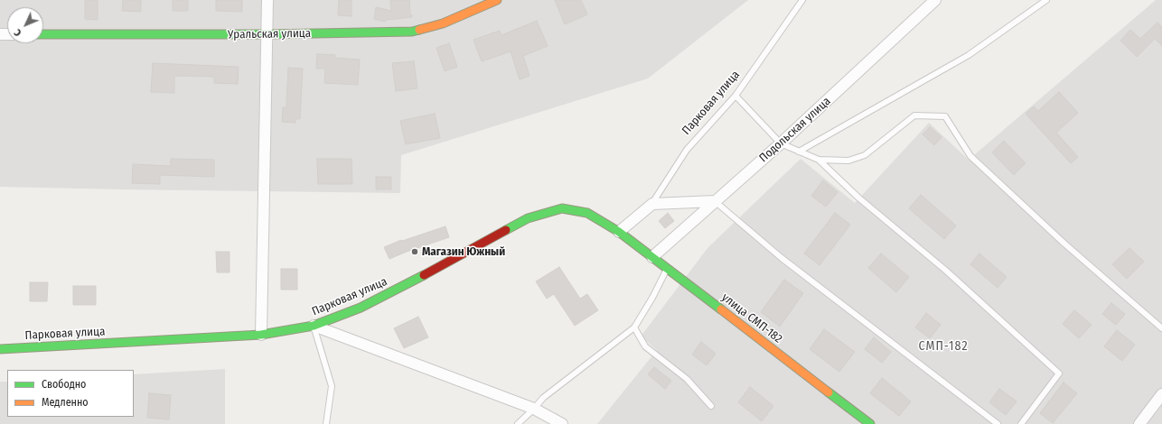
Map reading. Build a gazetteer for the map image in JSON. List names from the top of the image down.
{
  "streets": {
    "street": [
      "Уральская улица",
      "Парковая улица",
      "Подольская улица",
      "улица СМП-182"
    ]
  },
  "crossings": [
    ["Парковая улица", "улица СМП-182"],
    ["Подольская улица", "улица СМП-182"]
  ],
  "districts": ["СМП-182"],
  "places": ["Магазин Южный"],
  "legend": ["Свободно", "Медленно"],
  "north": "bottom left"
}
